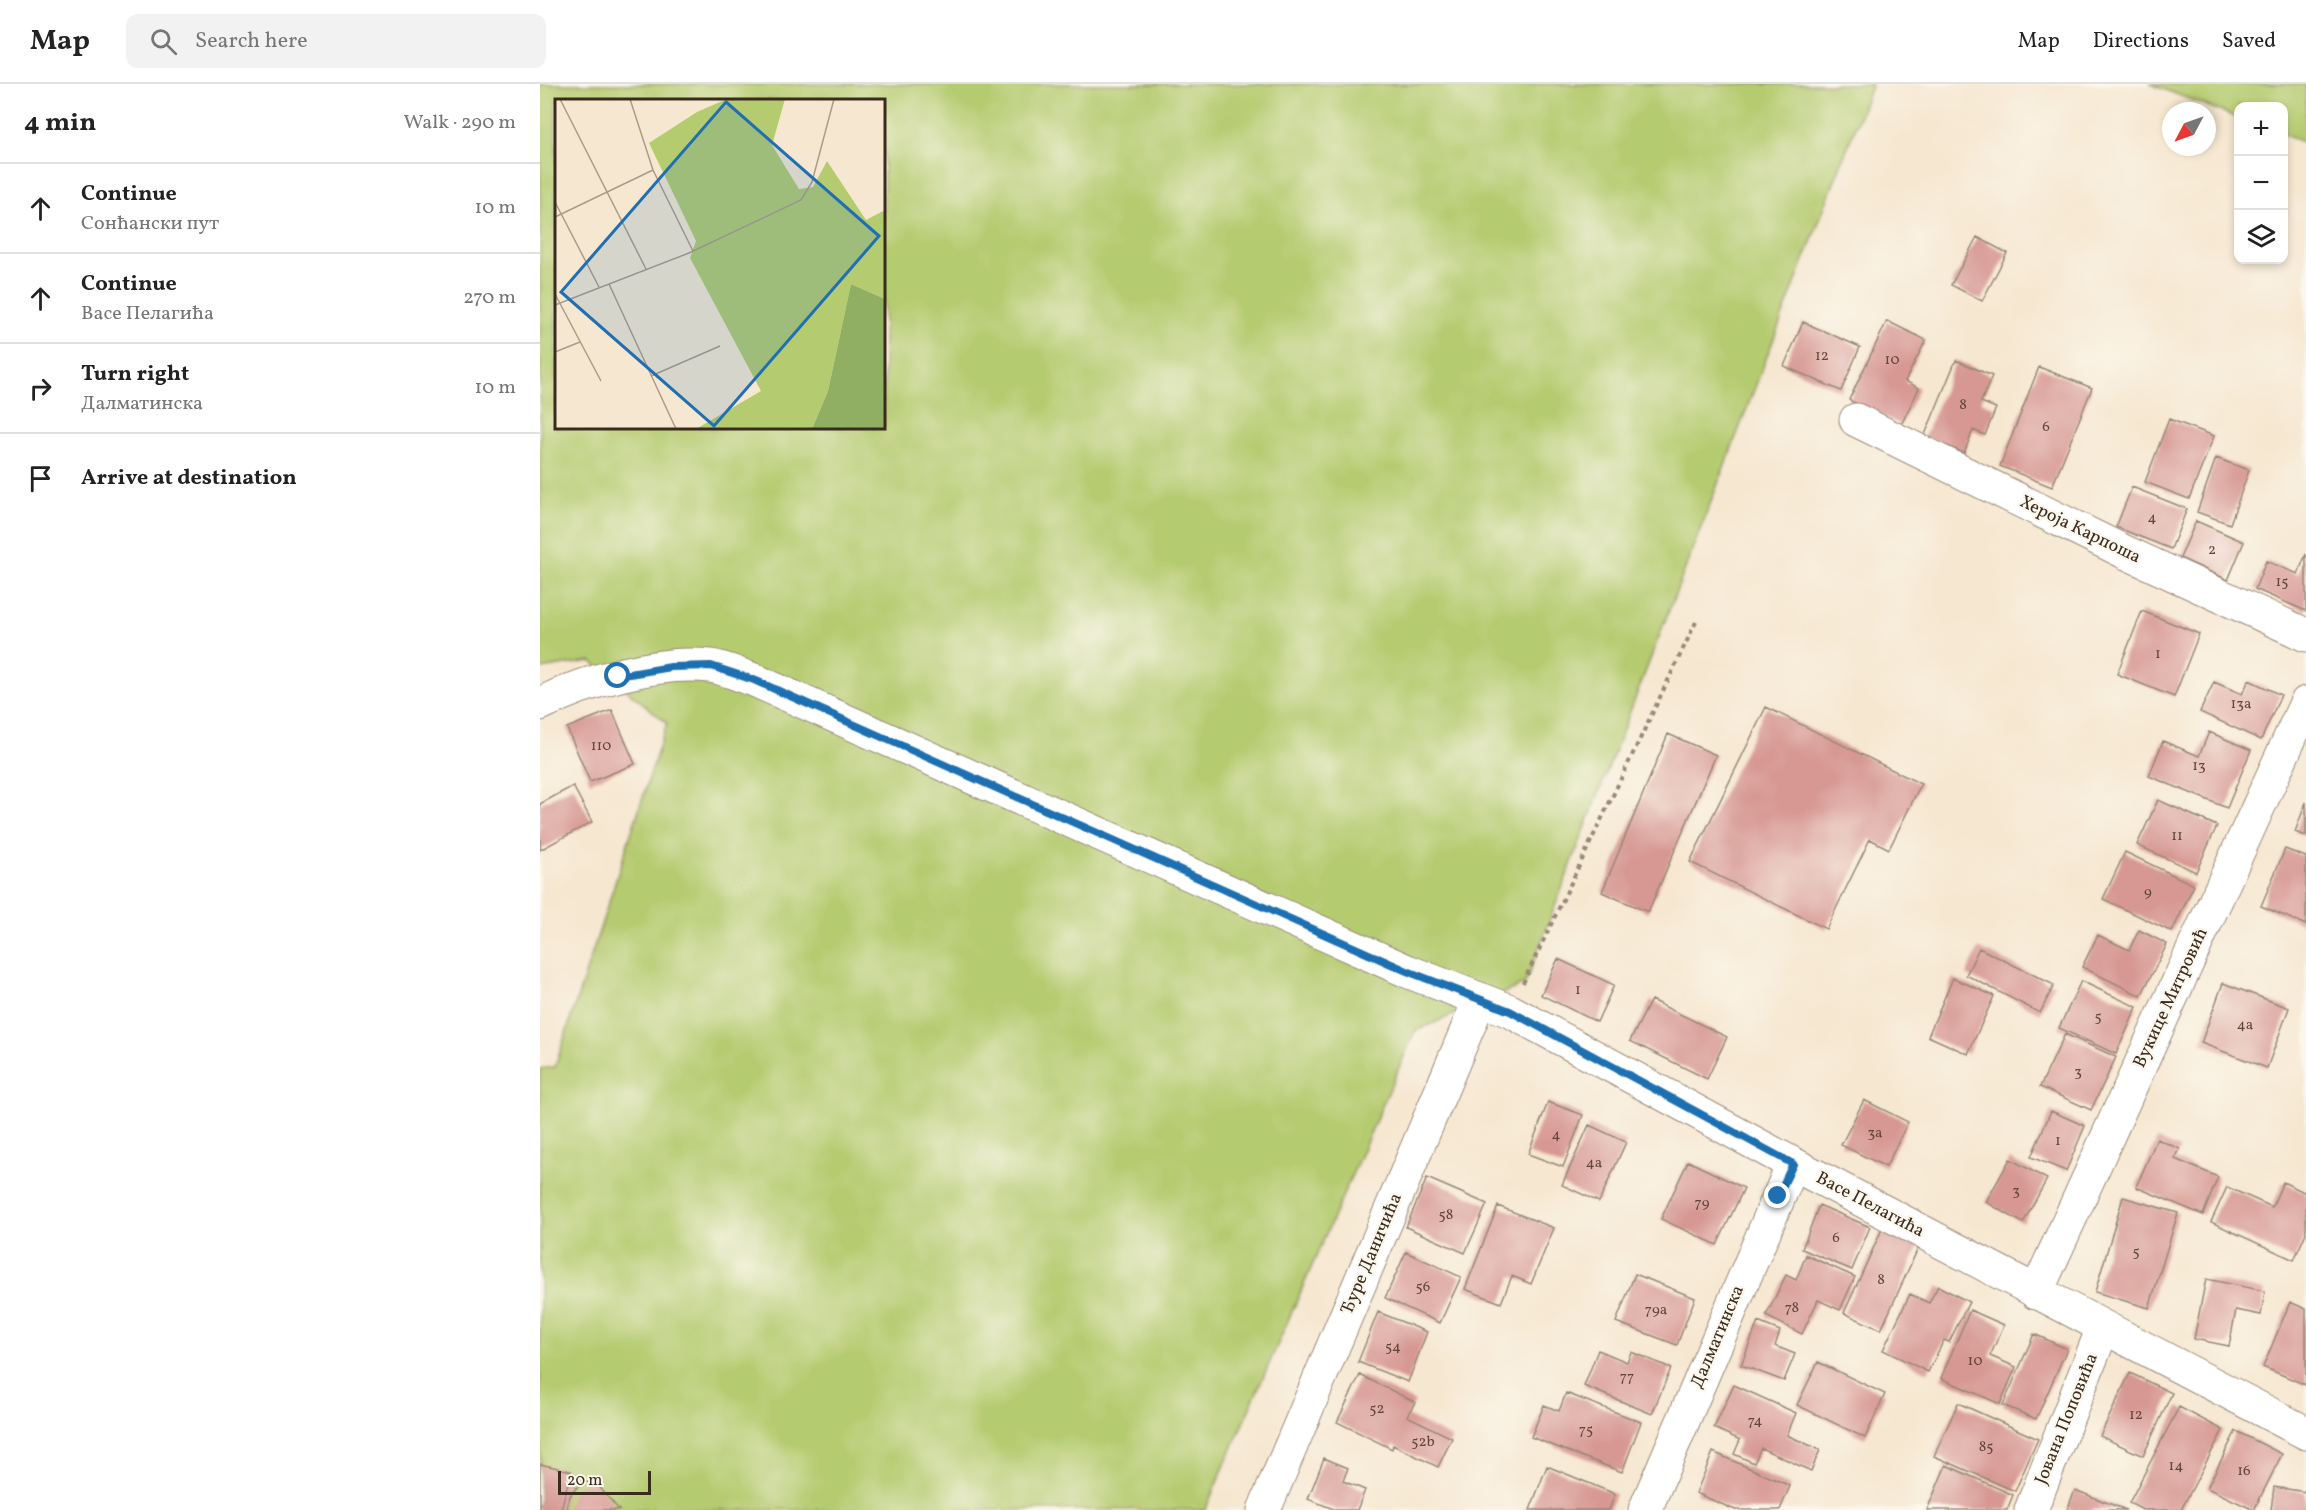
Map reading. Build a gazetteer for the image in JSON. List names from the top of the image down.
{
  "streets": {
    "street": [
      "Хероја Карпоша",
      "Вукице Митровић",
      "Васе Пелагића",
      "Ђуре Даничића",
      "Далматинска",
      "Јована Поповића"
    ]
  },
  "crossings": [
    ["Вукице Митровић", "Васе Пелагића"],
    ["Васе Пелагића", "Ђуре Даничића"],
    ["Васе Пелагића", "Далматинска"],
    ["Васе Пелагића", "Јована Поповића"]
  ],
  "house_numbers": [
    "12",
    "10",
    "8",
    "6",
    "4",
    "2",
    "15",
    "1",
    "13a",
    "110",
    "13",
    "11",
    "9",
    "1",
    "5",
    "4a",
    "3",
    "3a",
    "4",
    "1",
    "4a",
    "3",
    "79",
    "58",
    "6",
    "5",
    "8",
    "56",
    "78",
    "79a",
    "54",
    "10",
    "77",
    "52",
    "12",
    "74",
    "75",
    "52b",
    "85",
    "14",
    "16"
  ],
  "scale_bar": "20 m",
  "north": "bottom left",
  "page": {
    "header": "Map",
    "search": "Search here",
    "nav": ["Map", "Directions", "Saved"],
    "heading": ["4 min", "Walk · 290 m"],
    "map_buttons": ["+", "−"],
    "list": [
      ["Continue", "Сонћански пут", "10 m"],
      ["Continue", "Васе Пелагића", "270 m"],
      ["Turn right", "Далматинска", "10 m"],
      "Arrive at destination"
    ],
    "scale": "20 m"
  }
}
